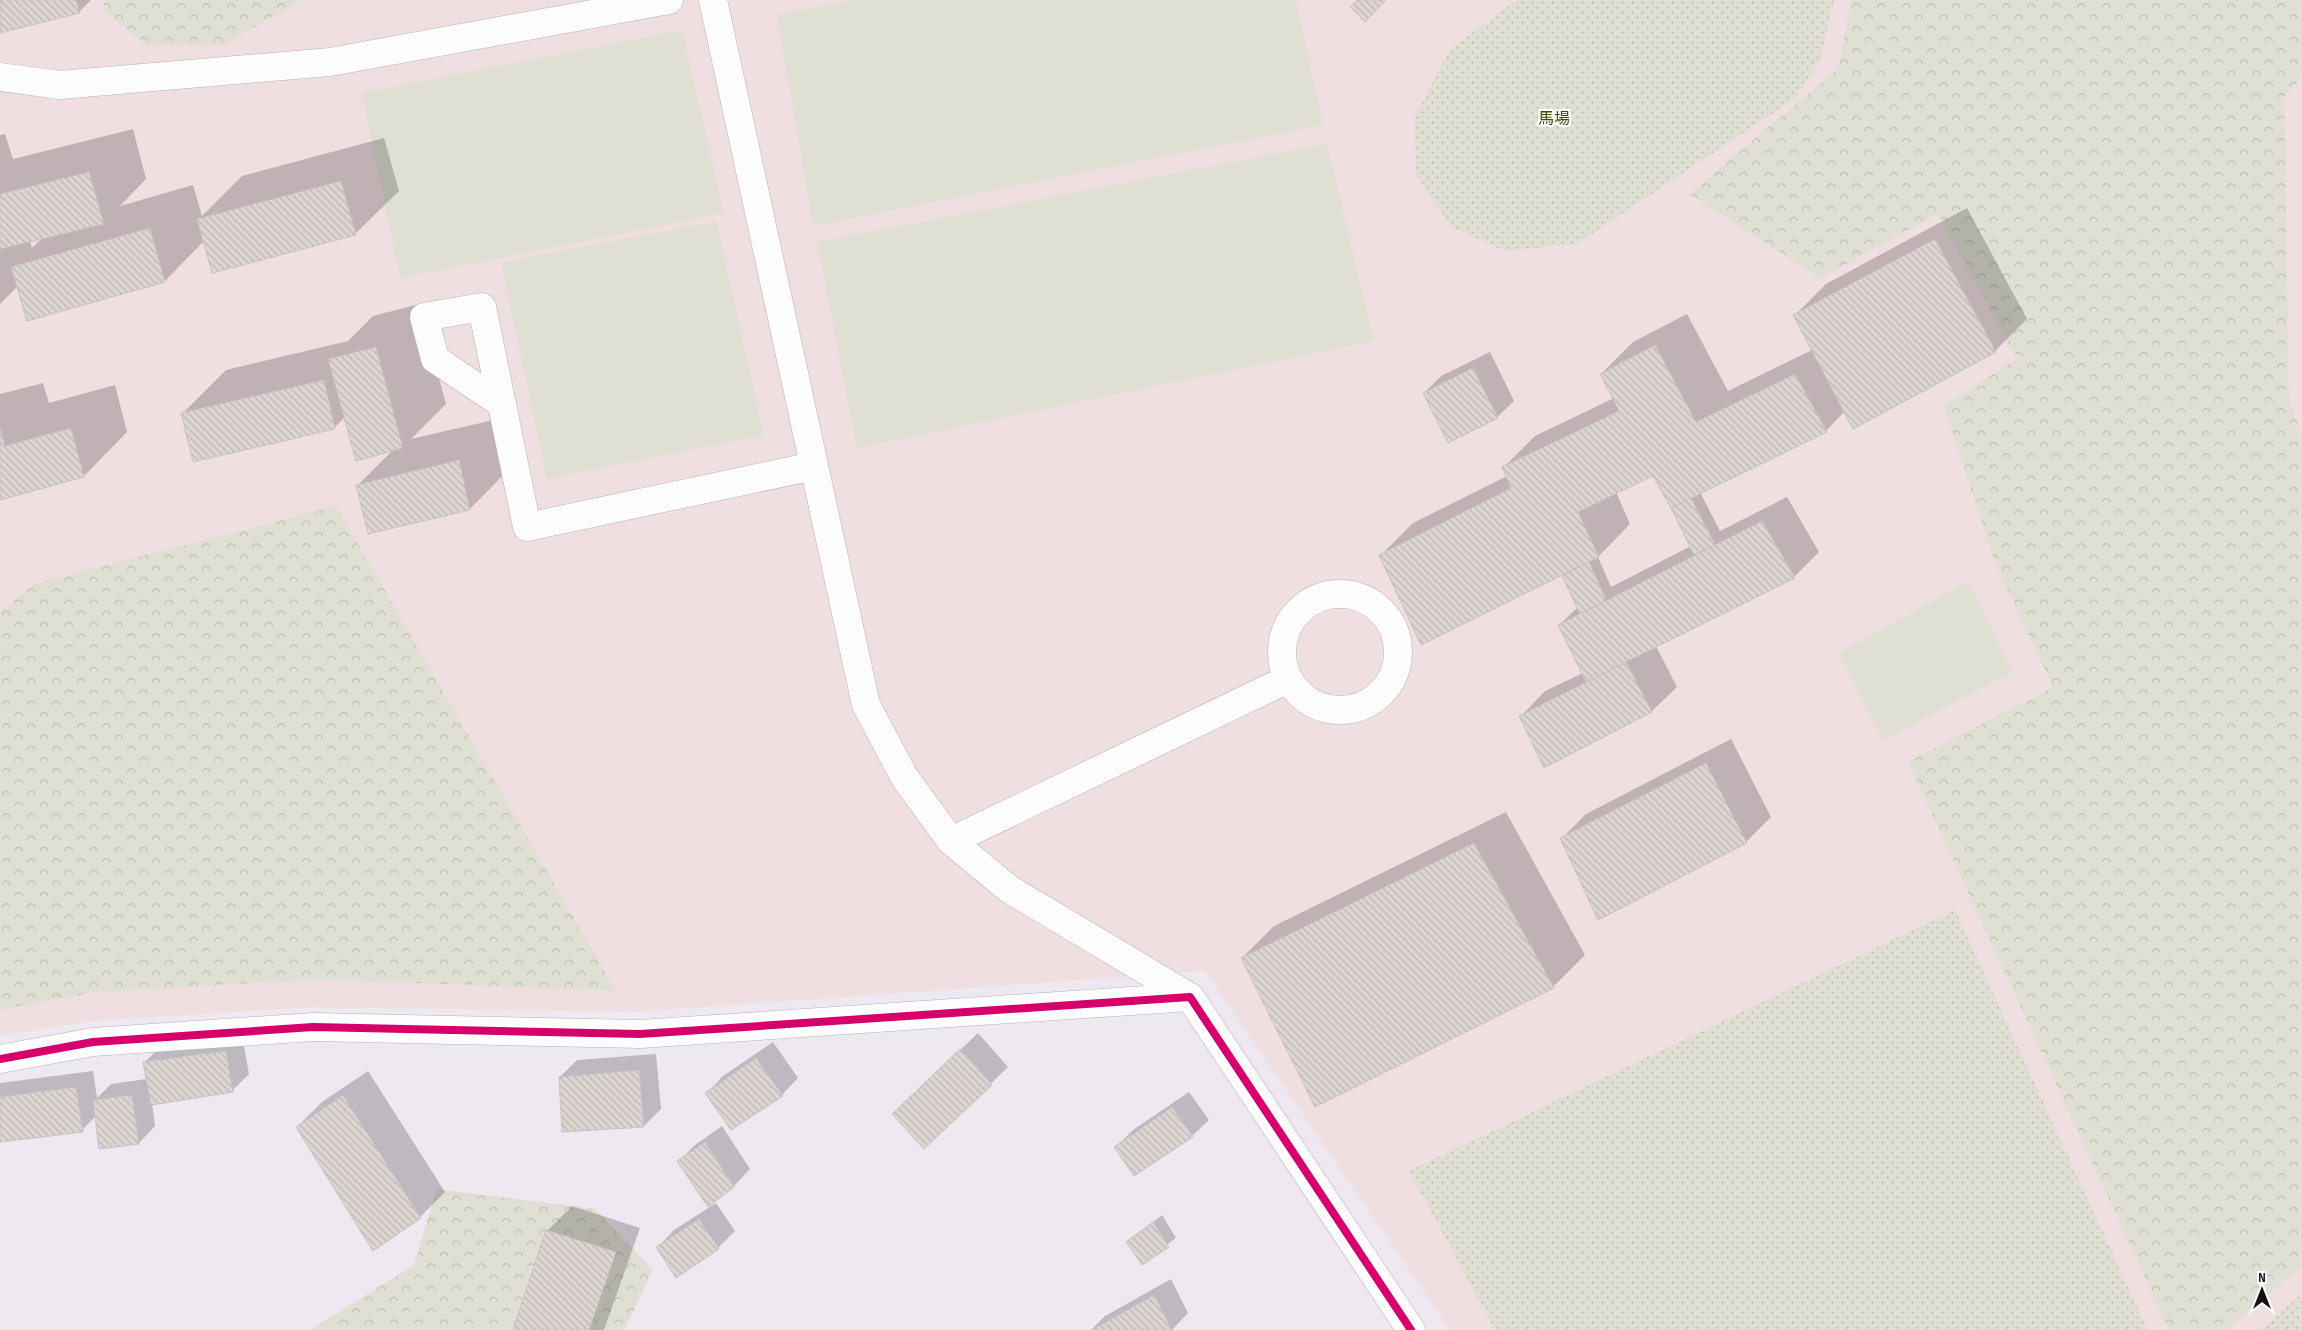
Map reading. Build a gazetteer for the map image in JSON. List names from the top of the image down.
{
  "parks": ["馬場"],
  "north": "top"
}
